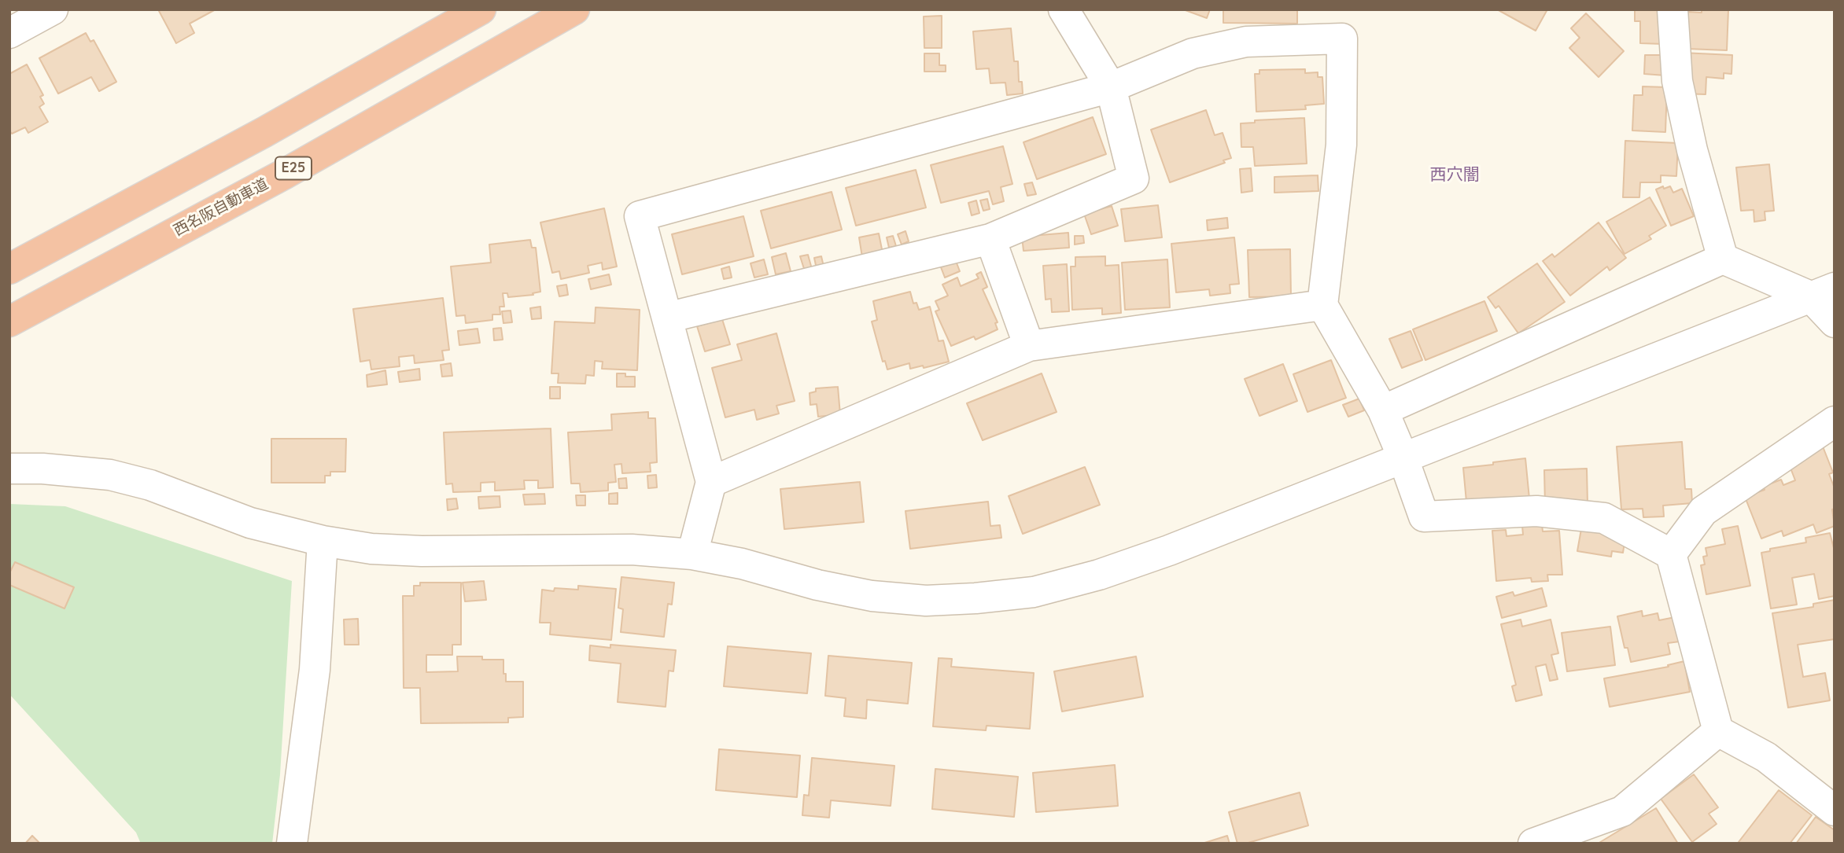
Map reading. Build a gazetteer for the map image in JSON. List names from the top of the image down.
{
  "streets": {
    "highway": ["E25", "西名阪自動車道"]
  },
  "districts": ["西穴闇"]
}
